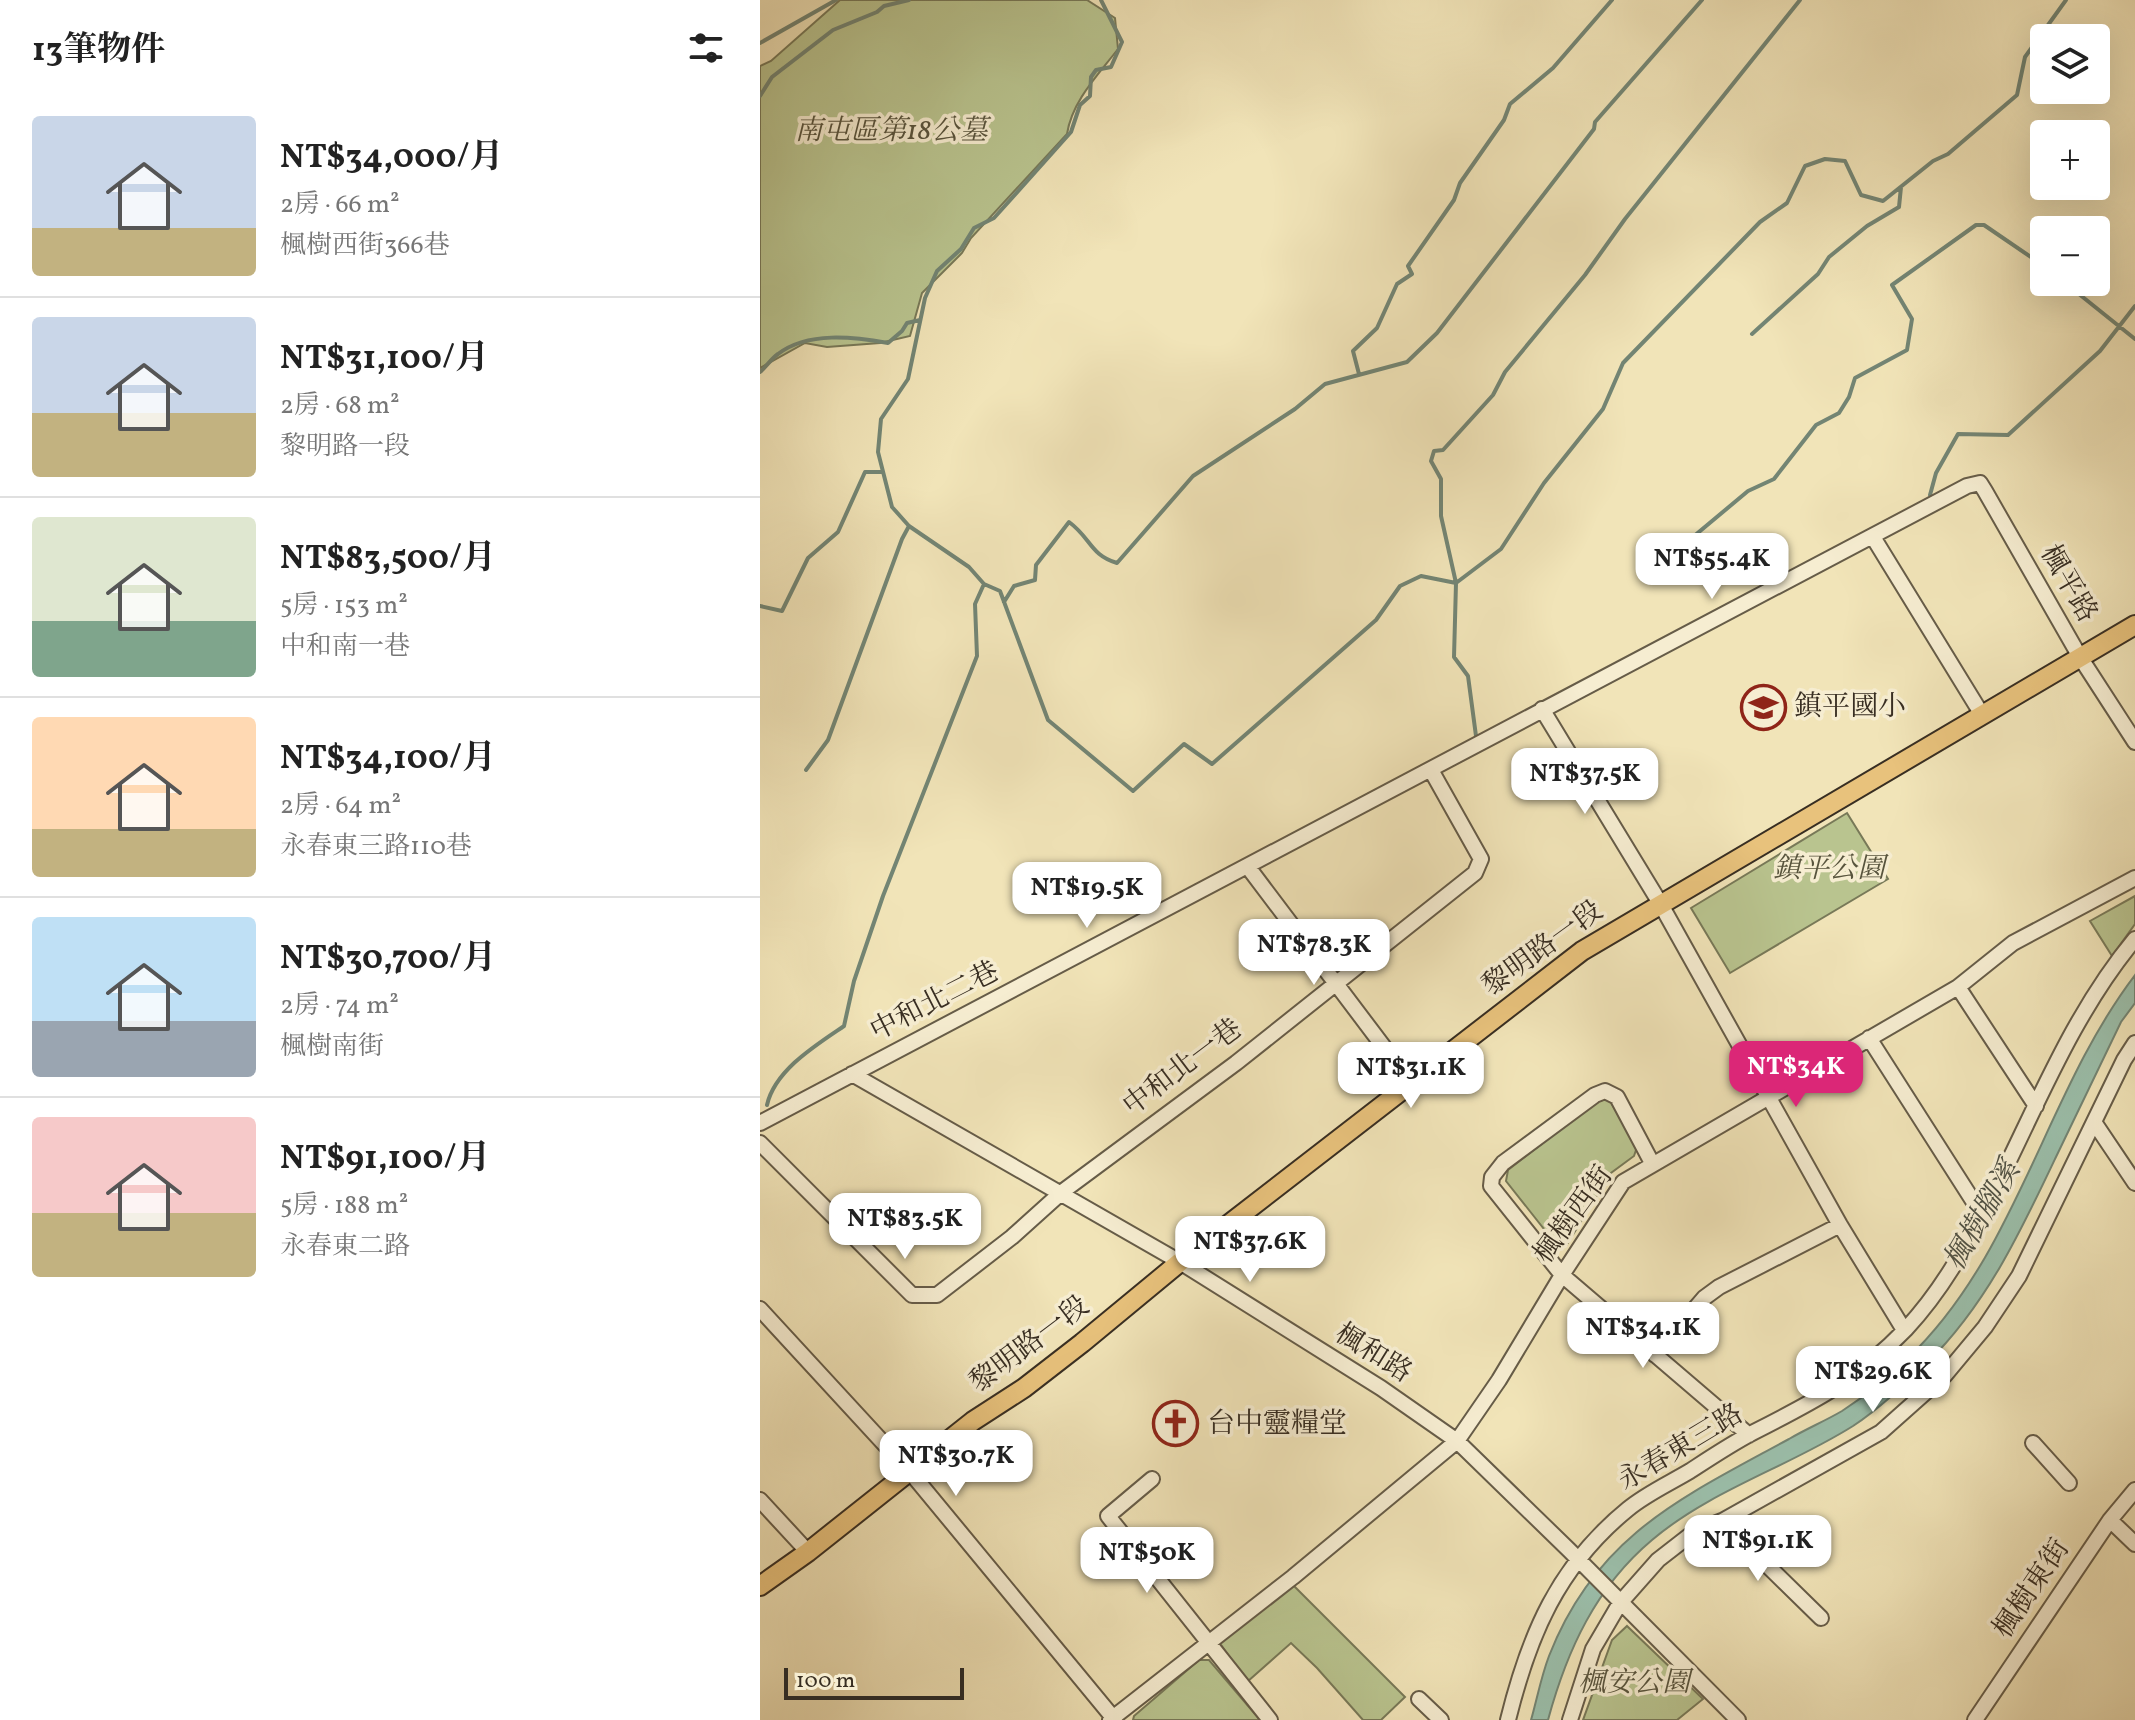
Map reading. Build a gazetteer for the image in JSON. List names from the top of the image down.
{
  "streets": {
    "main road": ["黎明路一段"],
    "street": [
      "楓平路",
      "中和北二巷",
      "中和北一巷",
      "楓樹西街",
      "楓和路",
      "永春東三路",
      "楓樹東街"
    ]
  },
  "crossings": [
    ["楓平路", "黎明路一段"],
    ["楓平路", "中和北二巷"],
    ["黎明路一段", "楓和路"],
    ["中和北二巷", "中和北一巷"],
    ["中和北二巷", "楓和路"],
    ["中和北一巷", "楓和路"],
    ["楓樹西街", "楓和路"],
    ["楓和路", "永春東三路"]
  ],
  "water": ["楓樹腳溪"],
  "parks": ["南屯區第18公墓", "鎮平公園", "楓安公園"],
  "places": {
    "school or university": ["鎮平國小"],
    "church": ["台中靈糧堂"]
  },
  "scale_bar": "100 m",
  "page": {
    "heading": "13筆物件",
    "map_buttons": ["+", "−"],
    "list": [
      {
        "name": "NT$34,000/月",
        "note": "2房 · 66 m² · 楓樹西街366巷"
      },
      {
        "name": "NT$31,100/月",
        "note": "2房 · 68 m² · 黎明路一段"
      },
      {
        "name": "NT$83,500/月",
        "note": "5房 · 153 m² · 中和南一巷"
      },
      {
        "name": "NT$34,100/月",
        "note": "2房 · 64 m² · 永春東三路110巷"
      },
      {
        "name": "NT$30,700/月",
        "note": "2房 · 74 m² · 楓樹南街"
      },
      {
        "name": "NT$91,100/月",
        "note": "5房 · 188 m² · 永春東二路"
      }
    ],
    "price": [
      "NT$55.4K",
      "NT$37.5K",
      "NT$19.5K",
      "NT$78.3K",
      "NT$34K",
      "NT$31.1K",
      "NT$83.5K",
      "NT$37.6K",
      "NT$34.1K",
      "NT$29.6K",
      "NT$30.7K",
      "NT$91.1K",
      "NT$50K"
    ],
    "scale": "100 m"
  }
}
